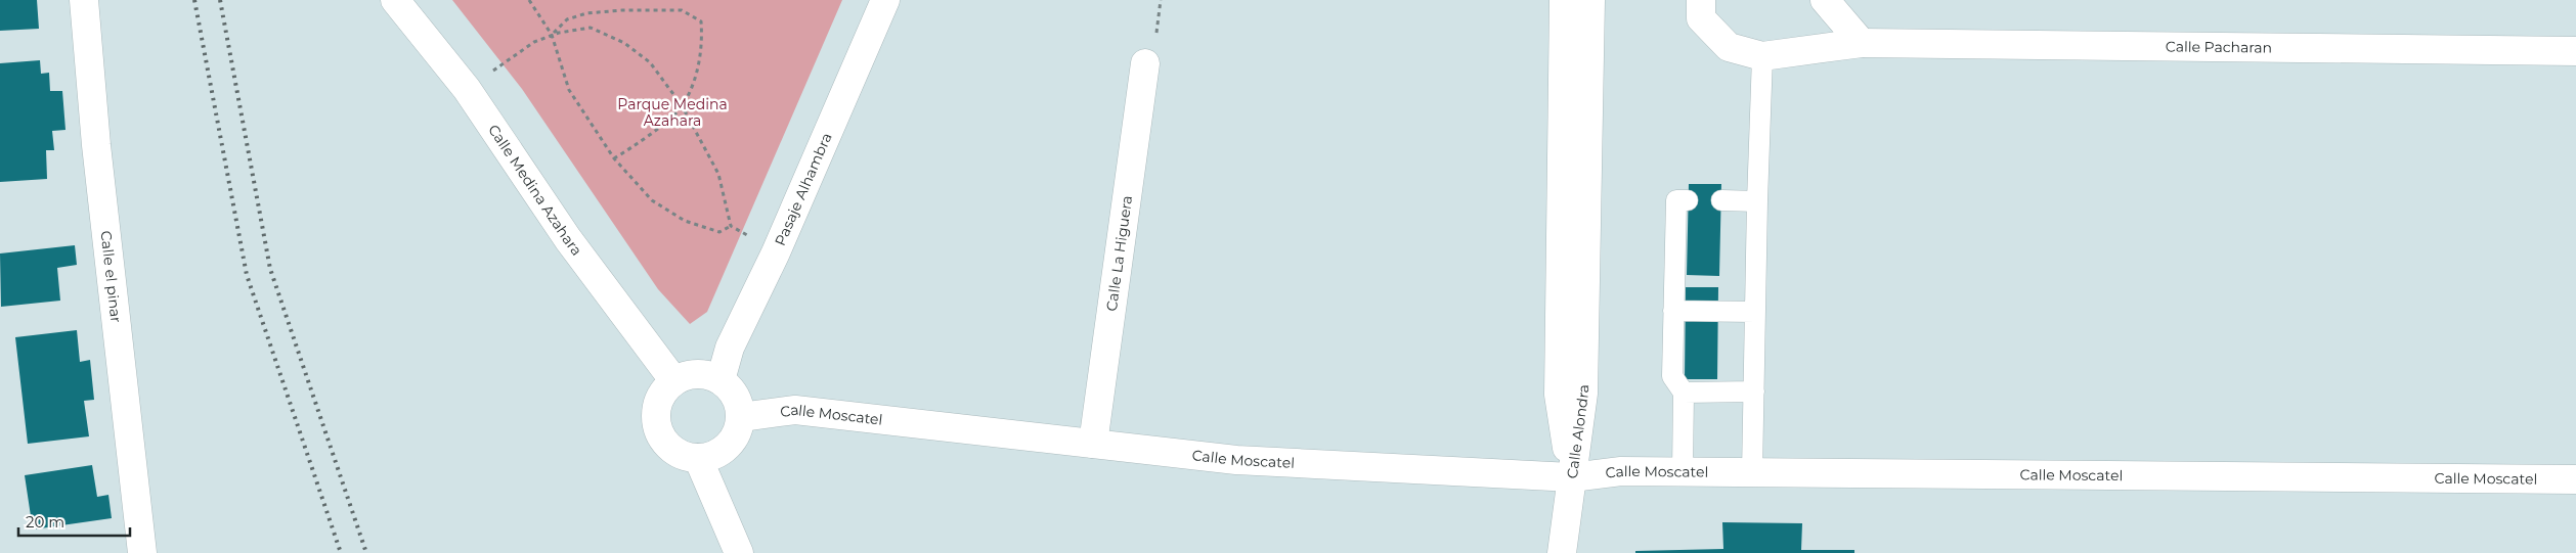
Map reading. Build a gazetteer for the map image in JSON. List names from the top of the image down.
{
  "streets": {
    "street": [
      "Calle Pacharan",
      "Calle Medina Azahara",
      "Pasaje Alhambra",
      "Calle La Higuera",
      "Calle el pinar",
      "Calle Moscatel",
      "Calle Alondra"
    ]
  },
  "crossings": [
    ["Calle Medina Azahara", "Pasaje Alhambra"],
    ["Calle Medina Azahara", "Calle Moscatel"],
    ["Pasaje Alhambra", "Calle Moscatel"],
    ["Calle La Higuera", "Calle Moscatel"],
    ["Calle Moscatel", "Calle Alondra"]
  ],
  "parks": ["Parque Medina Azahara"],
  "scale_bar": "20 m"
}
